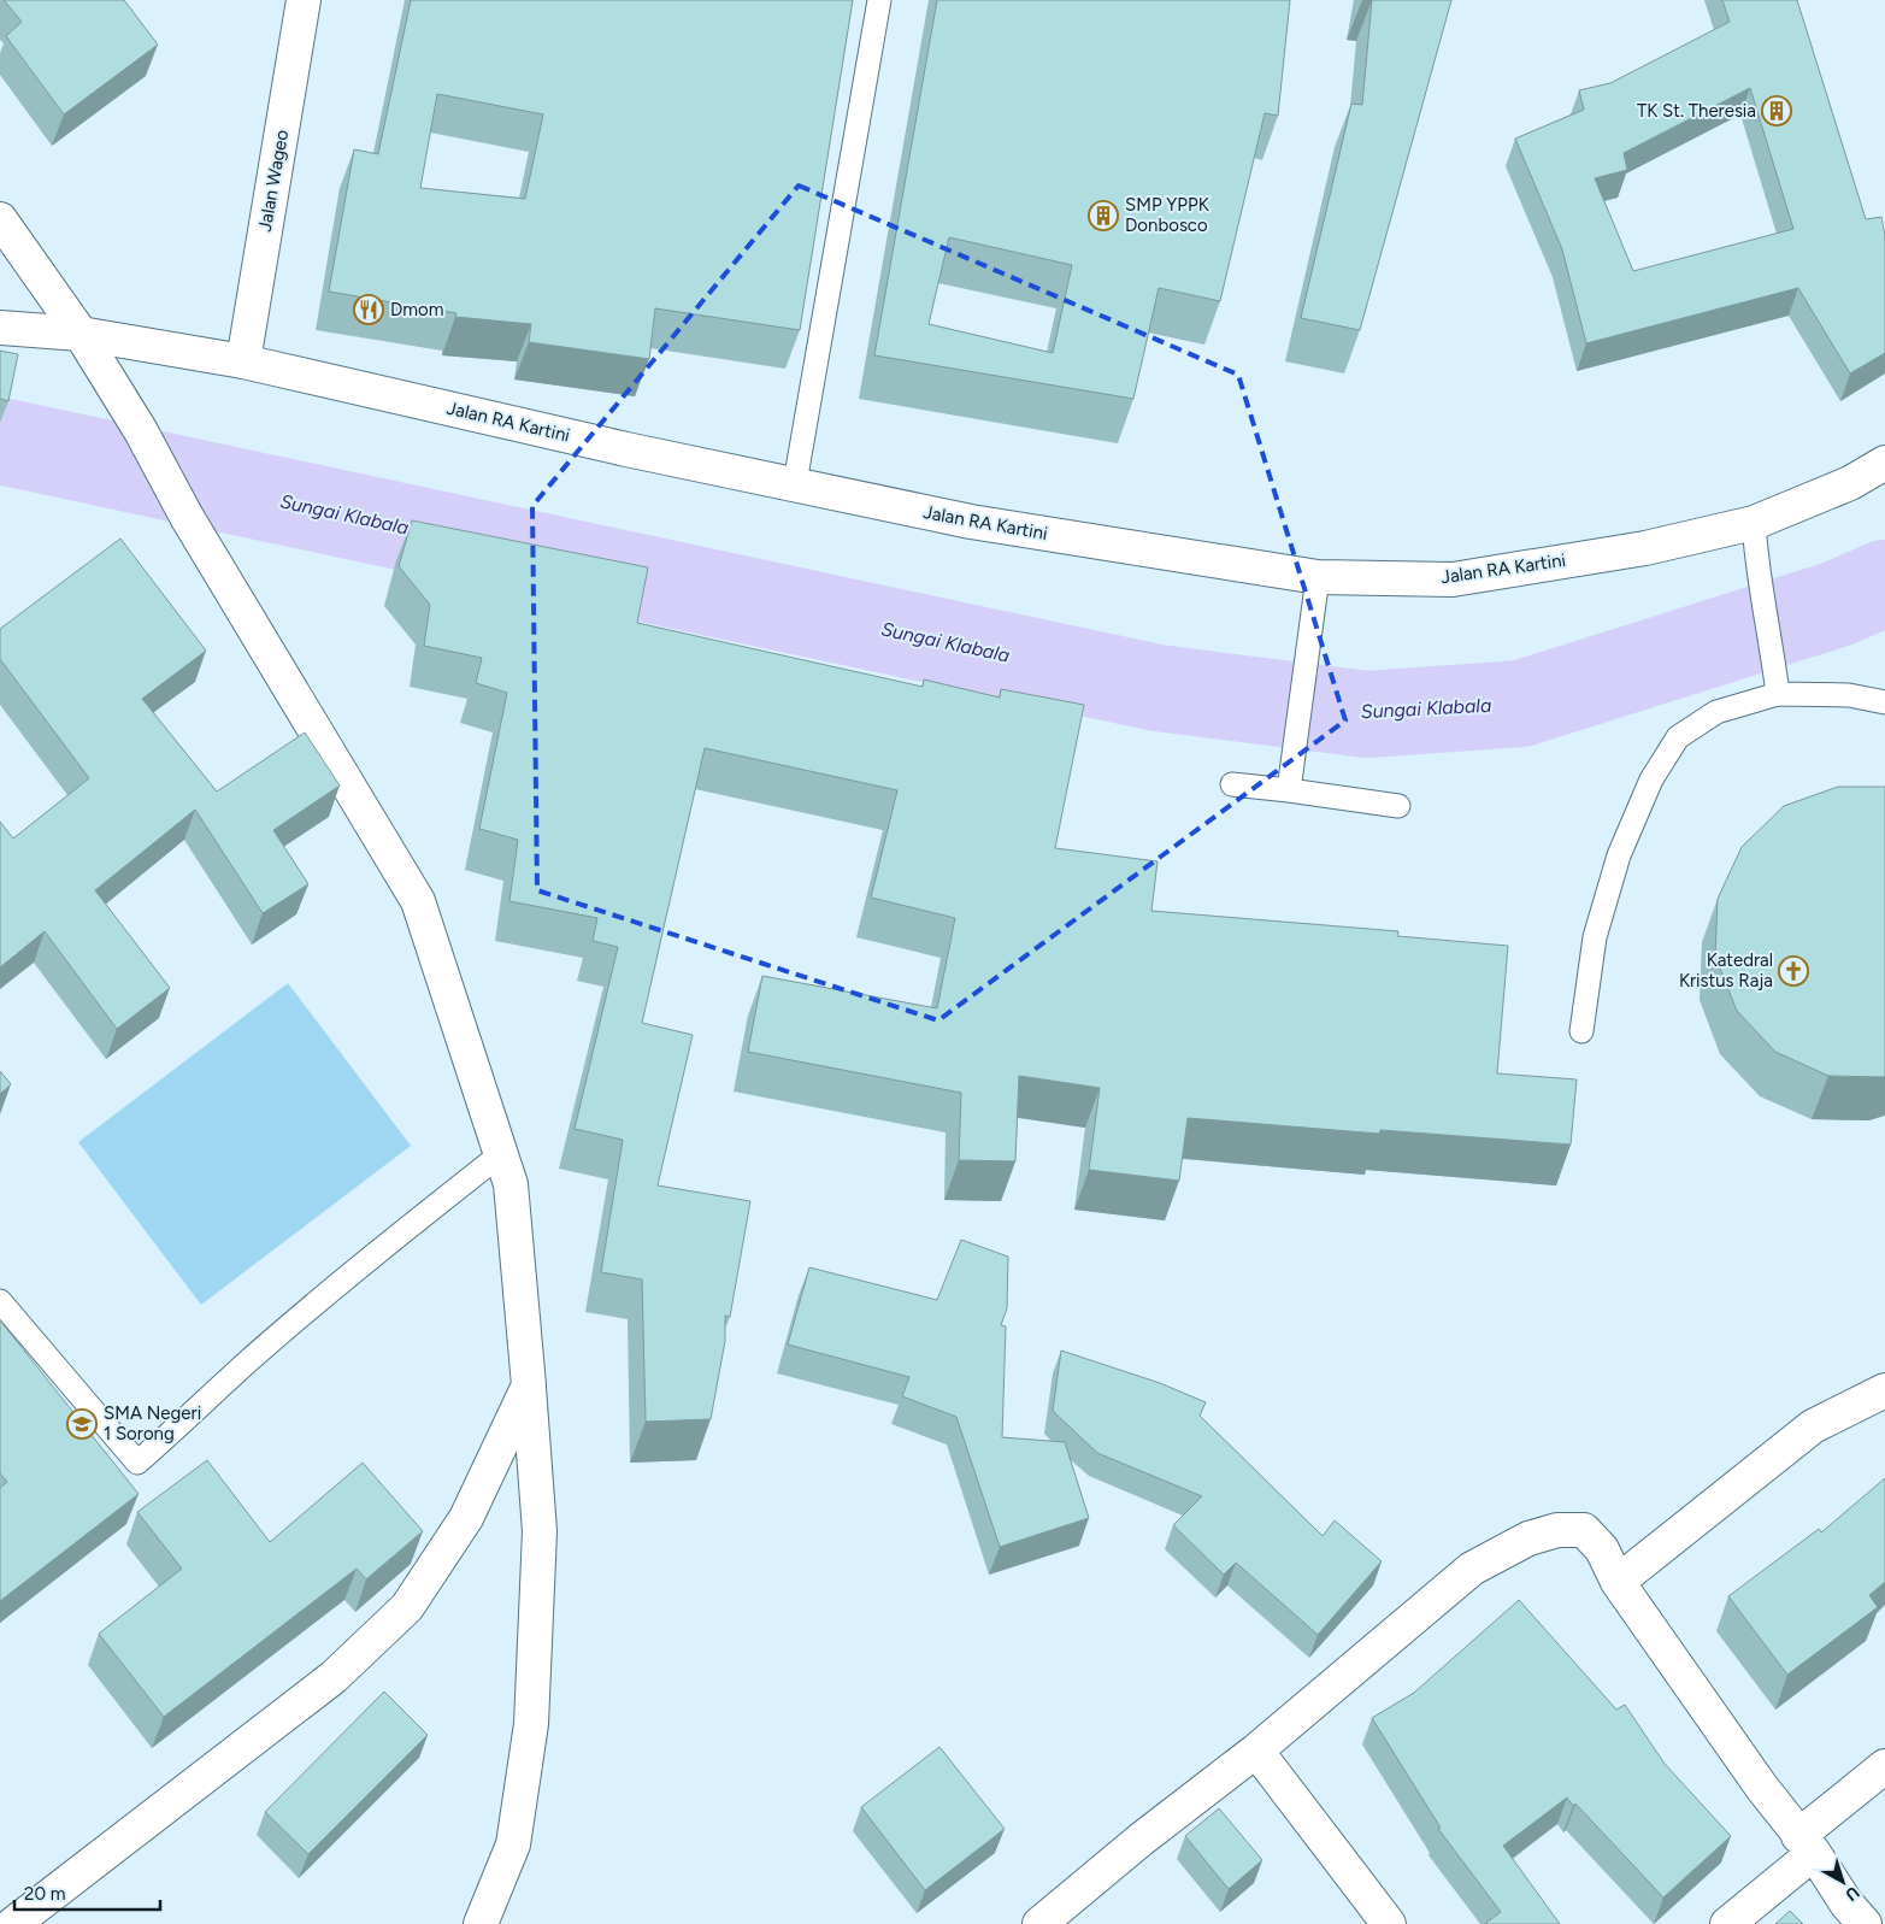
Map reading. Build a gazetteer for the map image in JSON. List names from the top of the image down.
{
  "streets": {
    "street": ["Jalan Wageo", "Jalan RA Kartini"]
  },
  "crossings": [
    ["Jalan Wageo", "Jalan RA Kartini"]
  ],
  "water": ["Sungai Klabala"],
  "places": {
    "building": ["TK St. Theresia", "SMP YPPK Donbosco"],
    "restaurant": ["Dmom"],
    "church": ["Katedral Kristus Raja"],
    "school or university": ["SMA Negeri 1 Sorong"]
  },
  "scale_bar": "20 m",
  "north": "bottom right"
}
